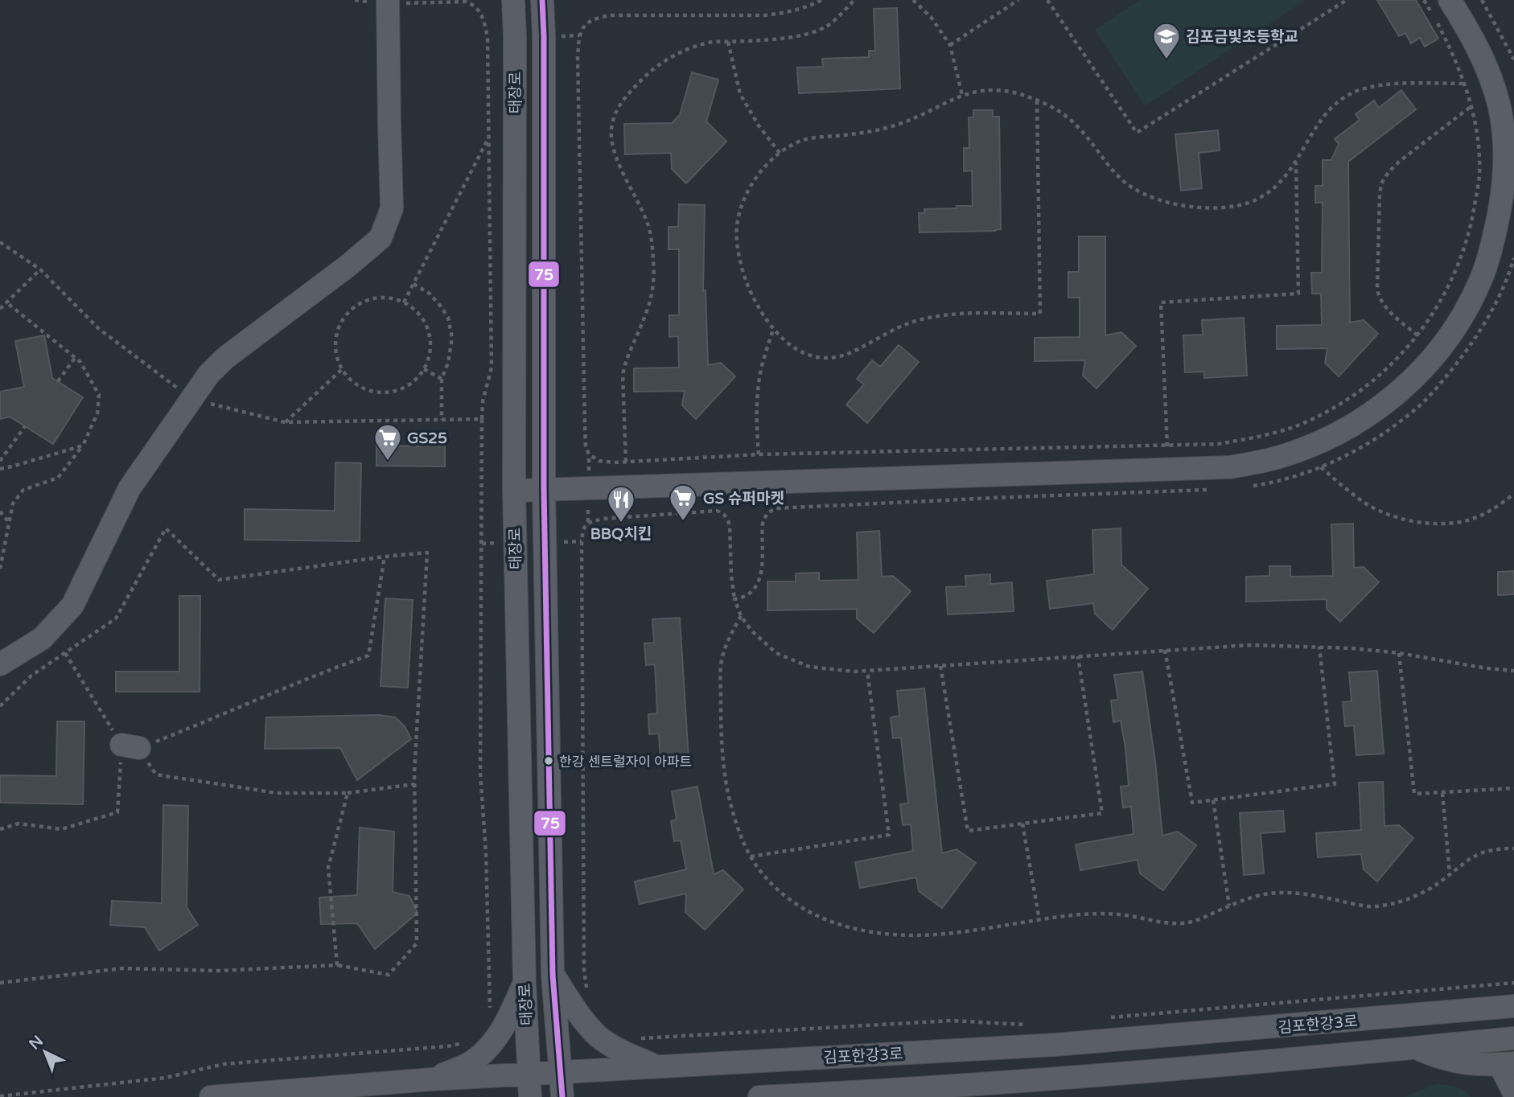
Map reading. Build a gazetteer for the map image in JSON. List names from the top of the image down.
{
  "streets": {
    "street": ["태장로", "김포한강3로"]
  },
  "crossings": [
    ["태장로", "김포한강3로"]
  ],
  "places": {
    "school or university": ["김포금빛초등학교"],
    "supermarket": ["GS25", "GS 슈퍼마켓"],
    "restaurant": ["BBQ치킨"],
    "other": ["한강 센트럴자이 아파트"]
  },
  "lines": ["transit line 75"],
  "north": "top left"
}
